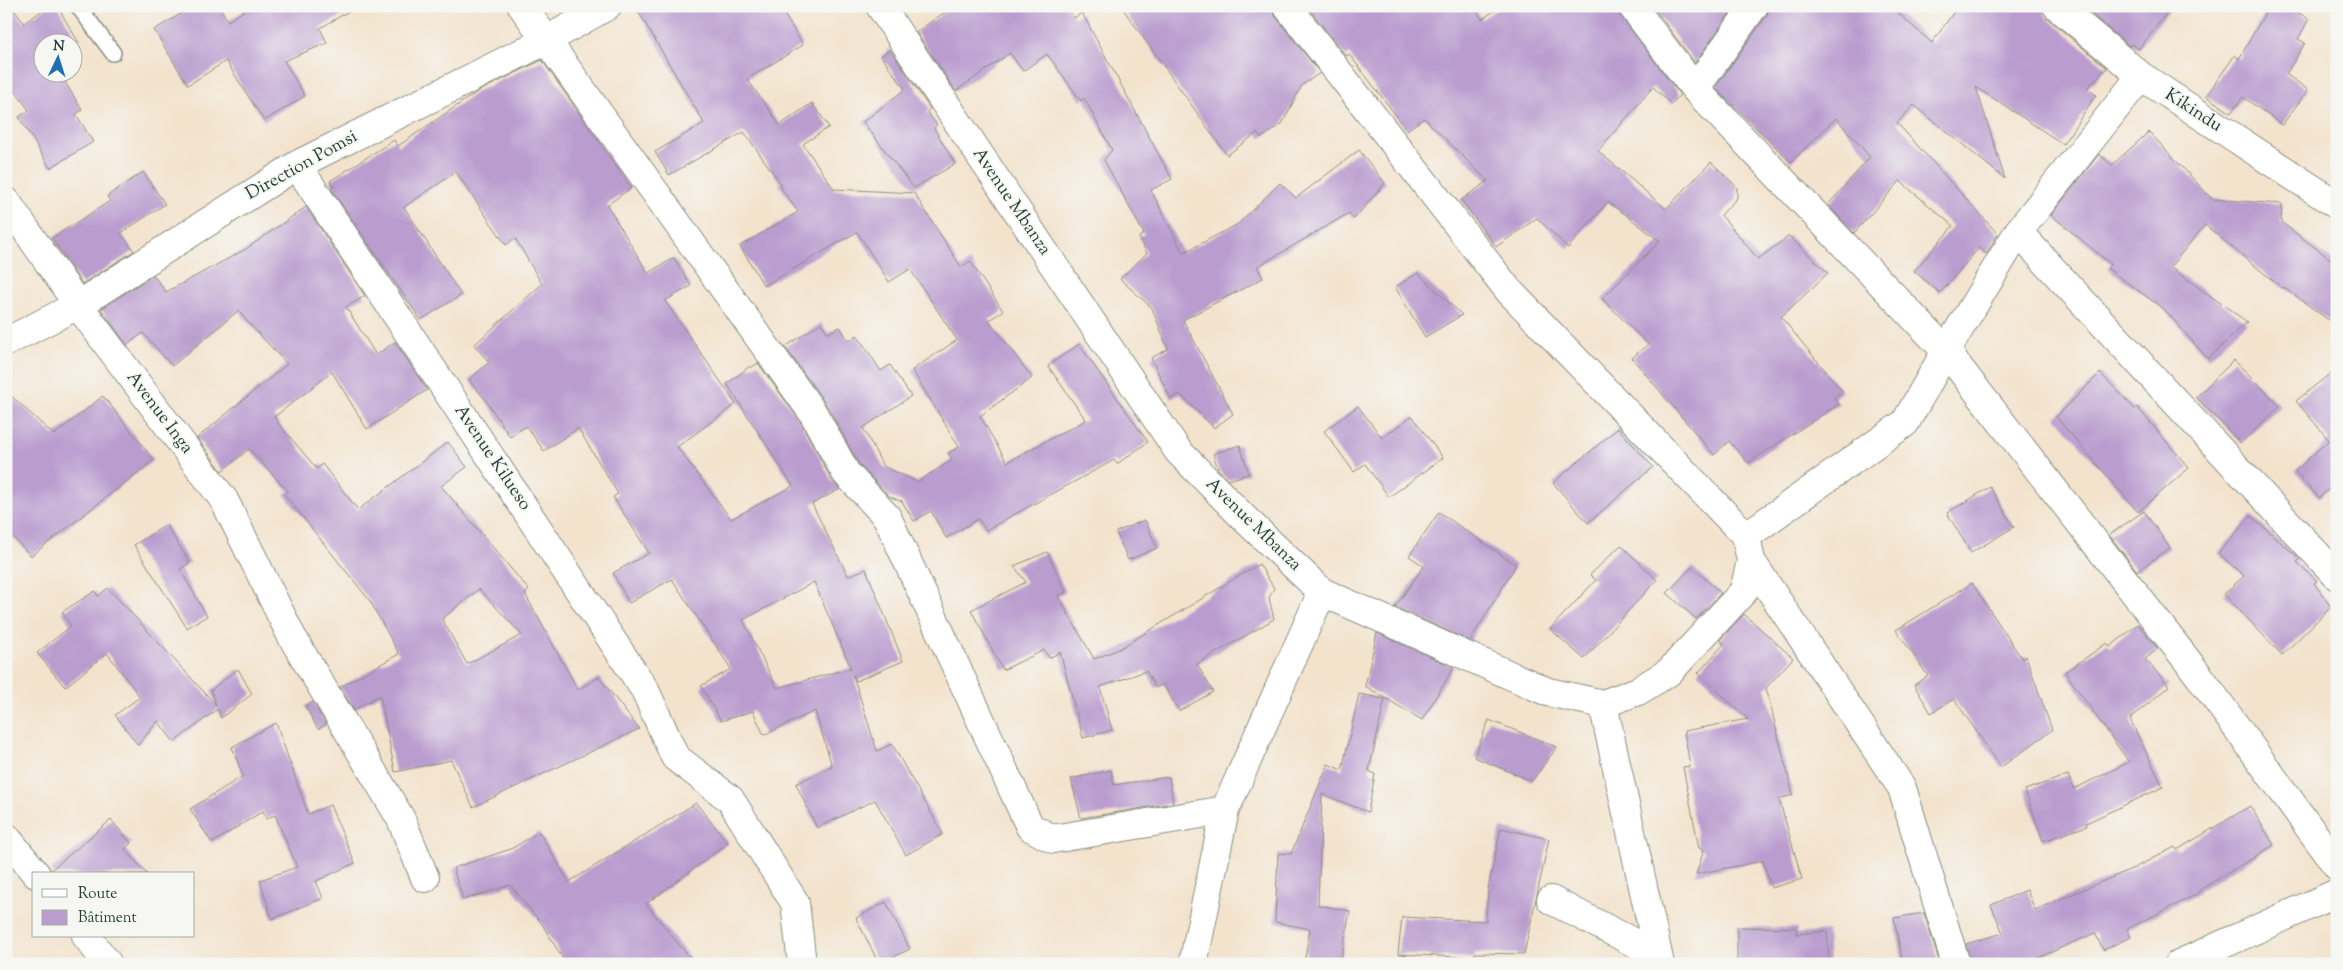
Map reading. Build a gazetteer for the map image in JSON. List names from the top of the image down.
{
  "streets": {
    "street": [
      "Kikindu",
      "Direction Pomsi",
      "Avenue Mbanza",
      "Avenue Inga",
      "Avenue Kilueso"
    ]
  },
  "crossings": [
    ["Direction Pomsi", "Avenue Inga"],
    ["Direction Pomsi", "Avenue Kilueso"]
  ],
  "legend": ["Route", "Bâtiment"],
  "north": "top"
}
